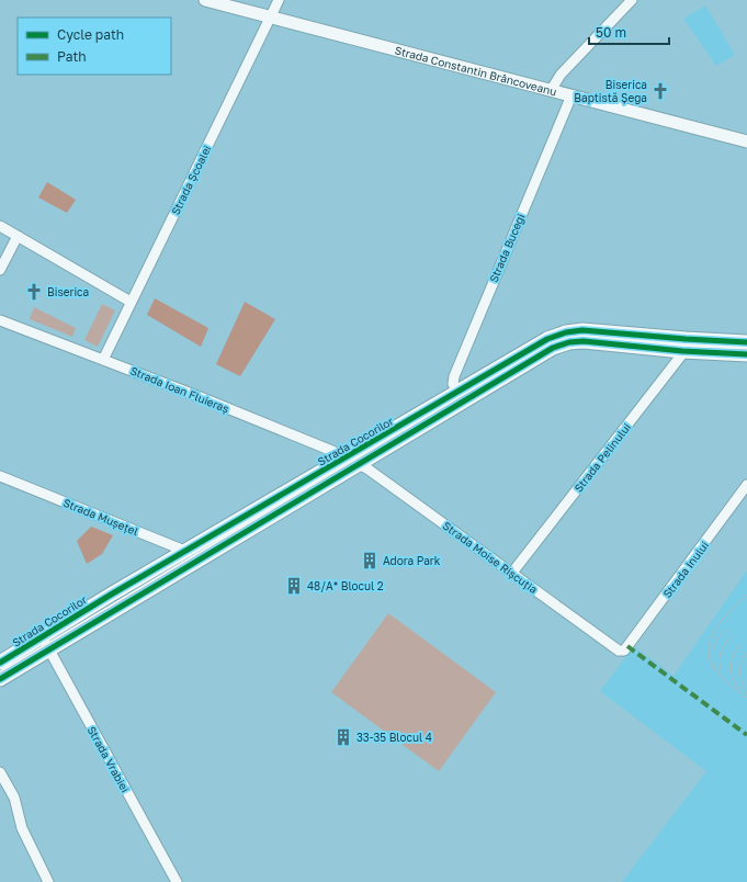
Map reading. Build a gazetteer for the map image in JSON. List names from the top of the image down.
{
  "streets": {
    "main road": ["Strada Cocorilor"],
    "street": [
      "Strada Constantin Brâncoveanu",
      "Strada Școalei",
      "Strada Bucegi",
      "Strada Ioan Fluieraș",
      "Strada Pelinului",
      "Strada Mușețel",
      "Strada Moise Rișcuția",
      "Strada Inului",
      "Strada Vrabiei"
    ]
  },
  "crossings": [
    ["Strada Constantin Brâncoveanu", "Strada Școalei"],
    ["Strada Constantin Brâncoveanu", "Strada Bucegi"],
    ["Strada Școalei", "Strada Ioan Fluieraș"],
    ["Strada Bucegi", "Strada Cocorilor"],
    ["Strada Ioan Fluieraș", "Strada Cocorilor"],
    ["Strada Ioan Fluieraș", "Strada Moise Rișcuția"],
    ["Strada Cocorilor", "Strada Pelinului"],
    ["Strada Cocorilor", "Strada Mușețel"],
    ["Strada Cocorilor", "Strada Moise Rișcuția"],
    ["Strada Cocorilor", "Strada Vrabiei"],
    ["Strada Pelinului", "Strada Moise Rișcuția"],
    ["Strada Moise Rișcuția", "Strada Inului"]
  ],
  "places": {
    "church": ["Biserica Baptistă Șega", "Biserica"],
    "building": ["Adora Park", "48/A* Blocul 2", "33-35 Blocul 4"]
  },
  "legend": ["Cycle path", "Path"],
  "scale_bar": "50 m"
}
